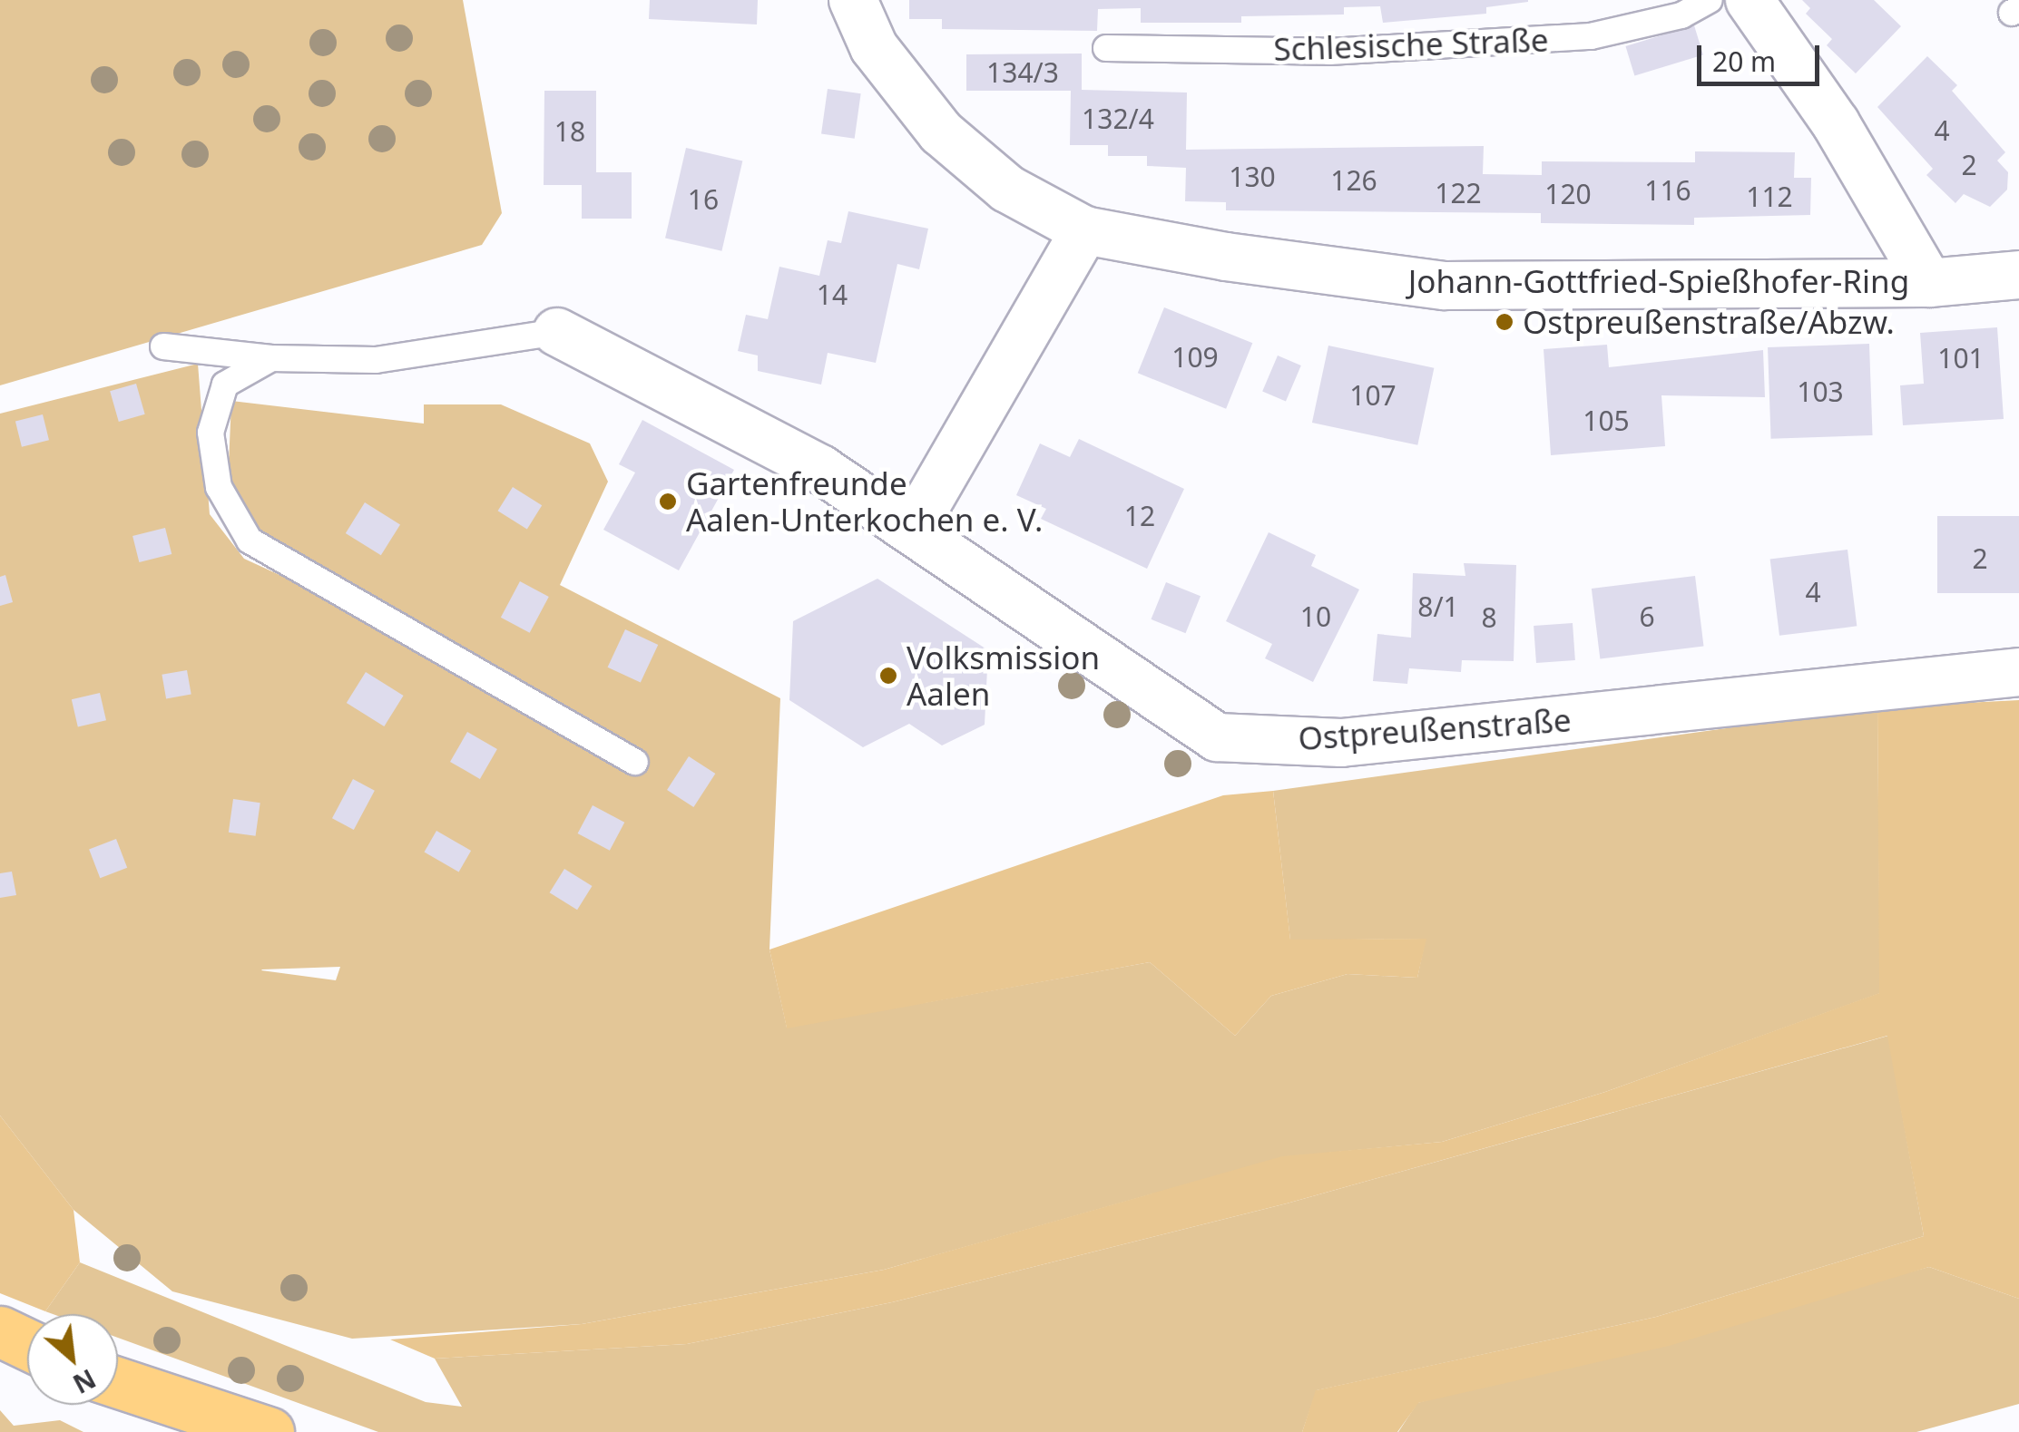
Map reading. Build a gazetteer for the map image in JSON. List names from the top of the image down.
{
  "streets": {
    "street": ["Johann-Gottfried-Spießhofer-Ring", "Ostpreußenstraße"],
    "lane": ["Schlesische Straße"]
  },
  "places": ["Ostpreußenstraße/Abzw.", "Gartenfreunde Aalen-Unterkochen e. V.", "Volksmission Aalen"],
  "house_numbers": [
    "134/3",
    "132/4",
    "4",
    "18",
    "2",
    "130",
    "126",
    "116",
    "122",
    "120",
    "112",
    "16",
    "14",
    "109",
    "101",
    "103",
    "107",
    "105",
    "12",
    "2",
    "4",
    "8/1",
    "10",
    "6",
    "8"
  ],
  "scale_bar": "20 m",
  "north": "bottom right"
}
